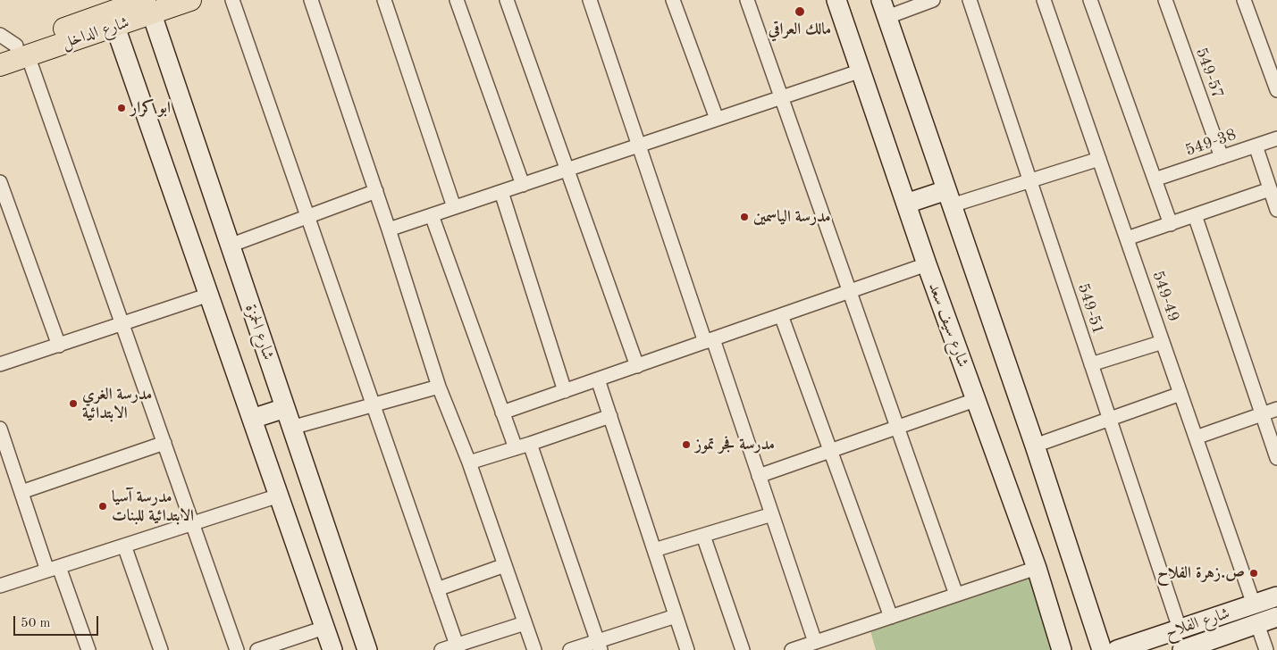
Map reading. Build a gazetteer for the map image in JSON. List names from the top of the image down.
{
  "streets": {
    "main road": ["شارع الداخل"],
    "street": [
      "549-57",
      "549-38",
      "549-49",
      "549-51",
      "شارع سيف سعد",
      "شارع الحمزة",
      "شارع الفلاح"
    ]
  },
  "crossings": [
    ["شارع الداخل", "شارع الحمزة"],
    ["549-57", "549-38"],
    ["549-49", "شارع الفلاح"],
    ["549-51", "شارع الفلاح"]
  ],
  "places": [
    "مالك العراقي",
    "ابو كرار",
    "مدرسة الياسمين",
    "مدرسة الغري الابتدائية",
    "مدرسة فجر تموز",
    "مدرسة آسيا الابتدائية للبنات",
    "ص.زهرة الفلاح"
  ],
  "scale_bar": "50 m"
}
